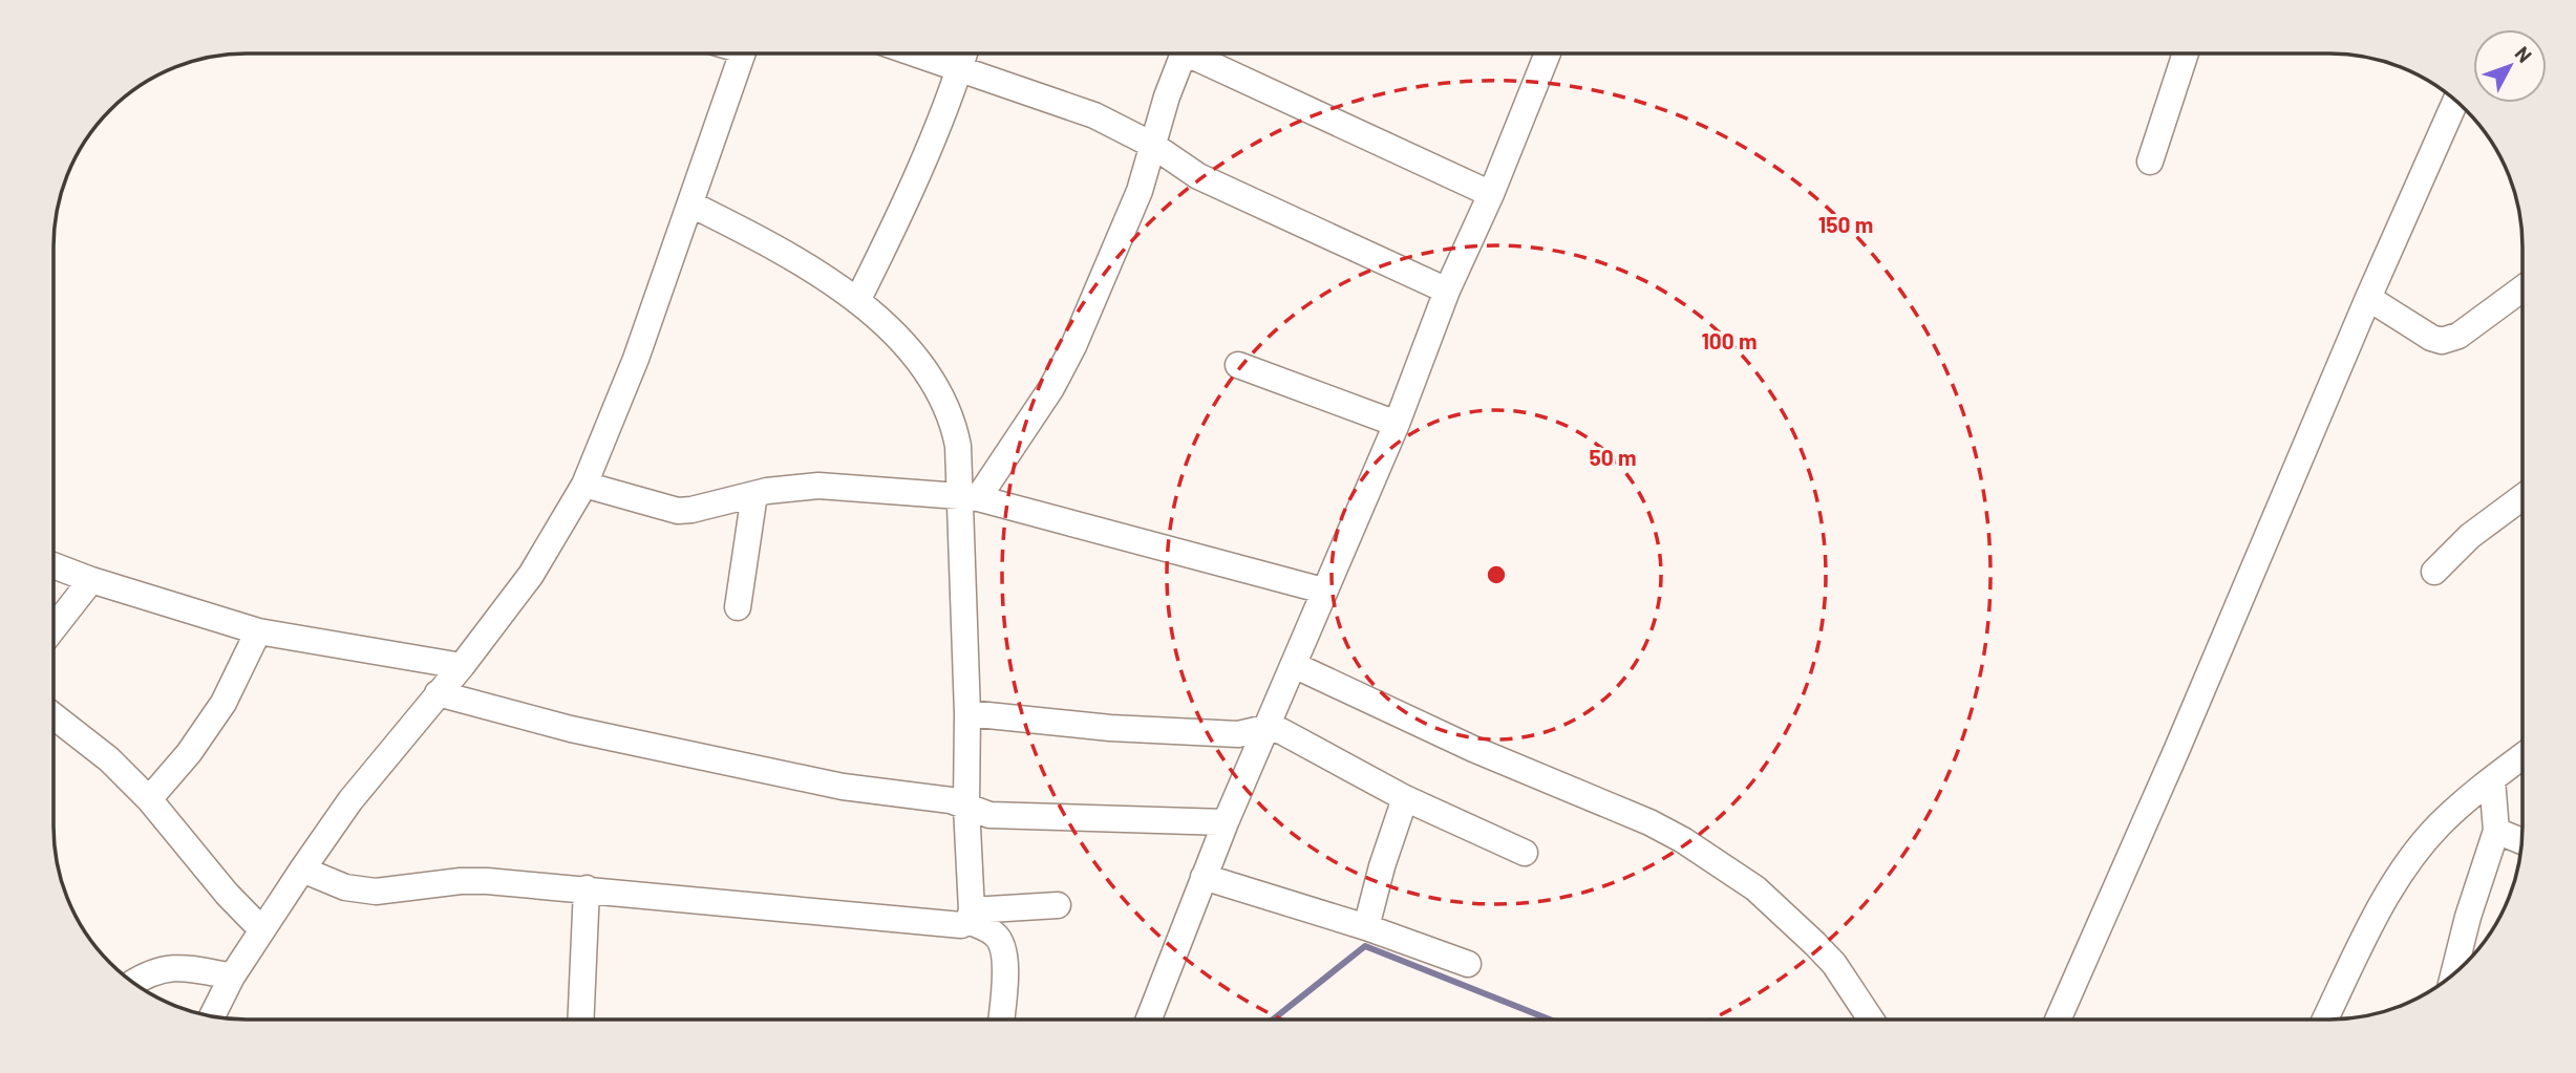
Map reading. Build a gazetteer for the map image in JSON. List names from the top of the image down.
{
  "north": "top right",
  "rings": ["150 m", "100 m", "50 m"]
}
